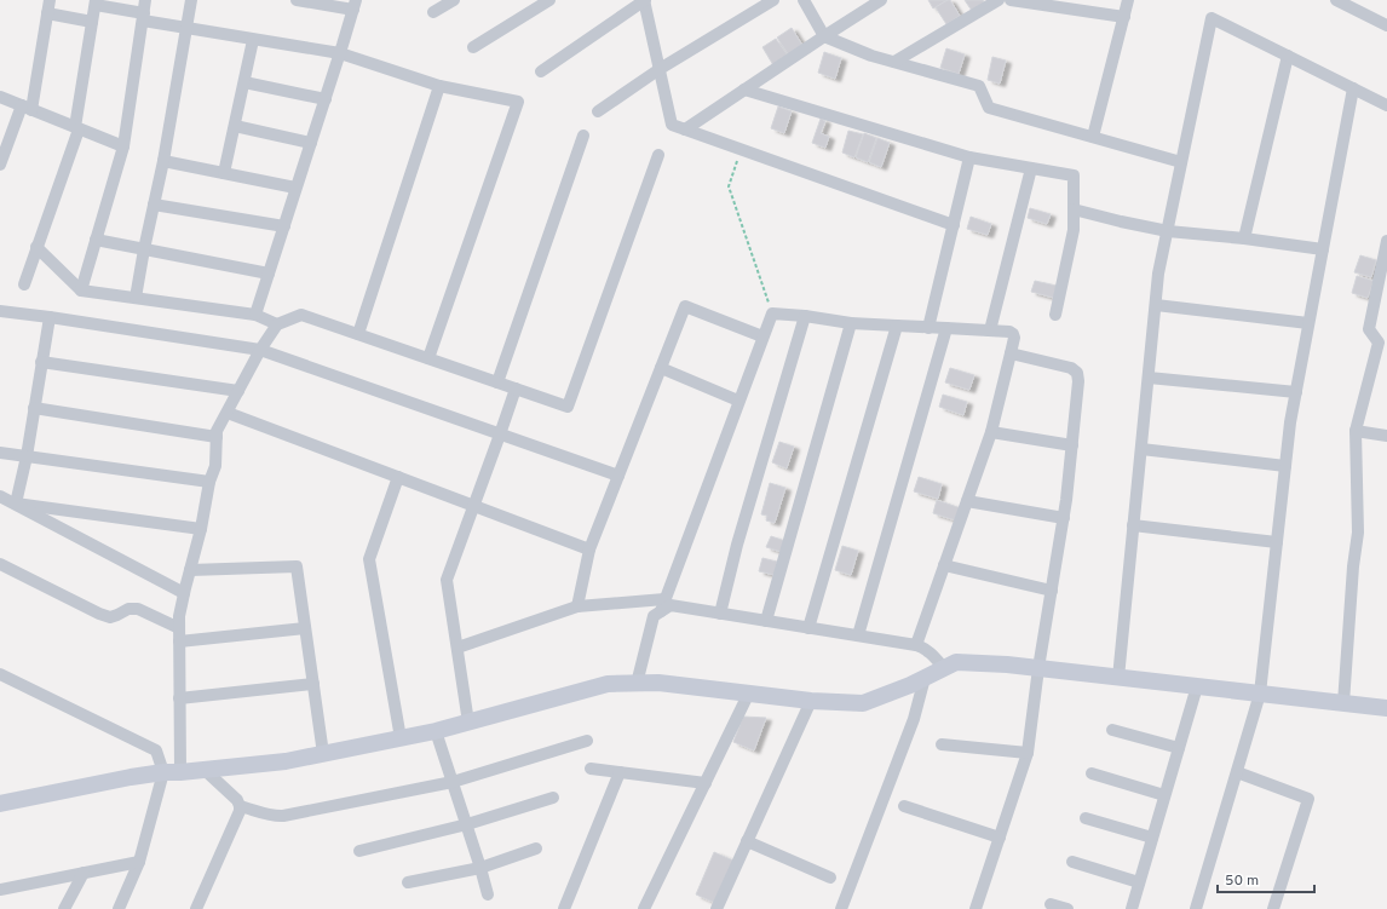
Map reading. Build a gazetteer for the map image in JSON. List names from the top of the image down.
{
  "scale_bar": "50 m"
}
